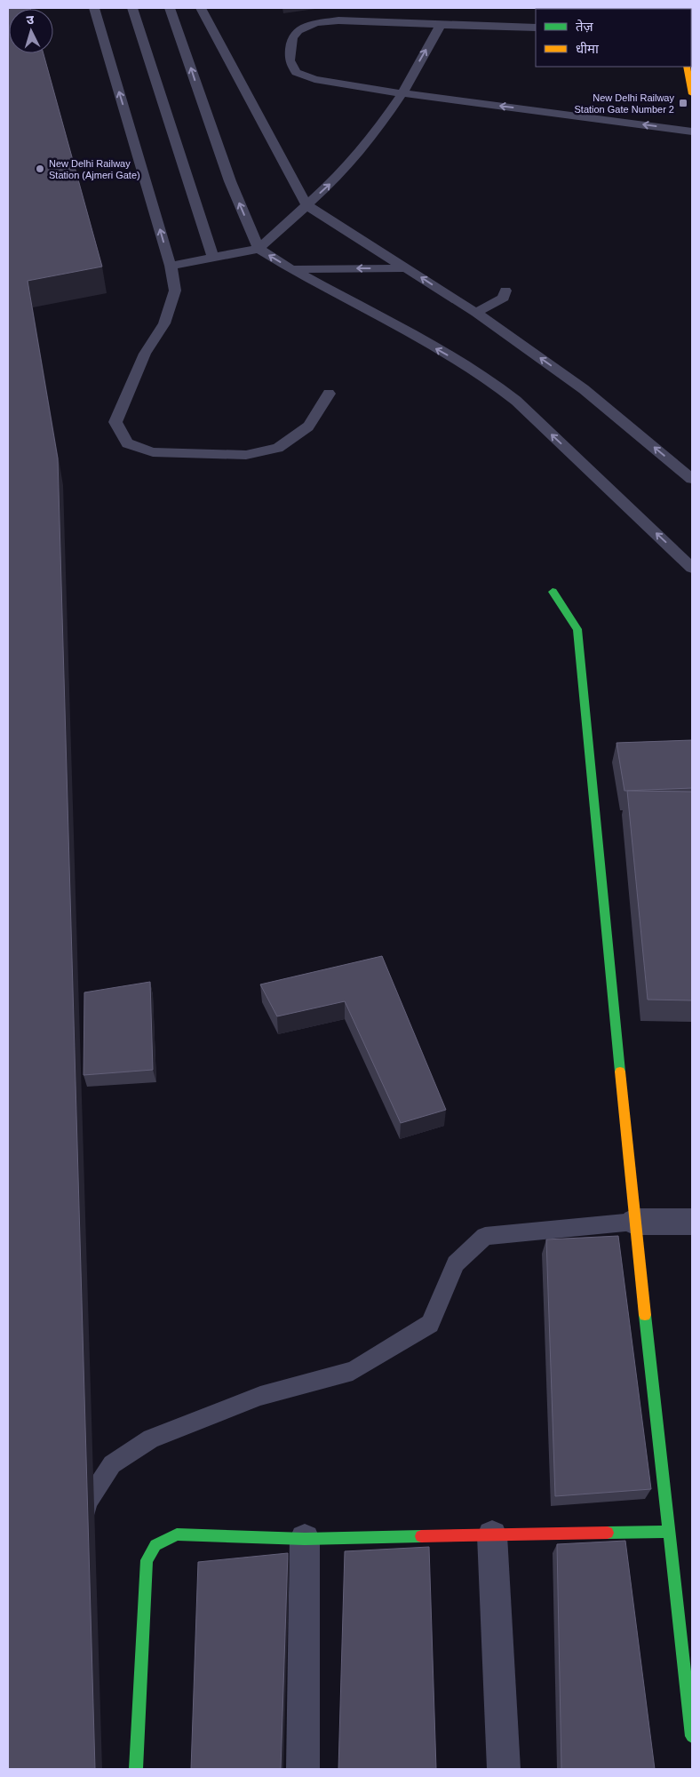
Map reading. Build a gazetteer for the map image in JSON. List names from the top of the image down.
{
  "places": {
    "transit": ["New Delhi Railway Station Gate Number 2"],
    "other": ["New Delhi Railway Station (Ajmeri Gate)"]
  },
  "legend": ["तेज़", "धीमा"],
  "north": "top"
}
